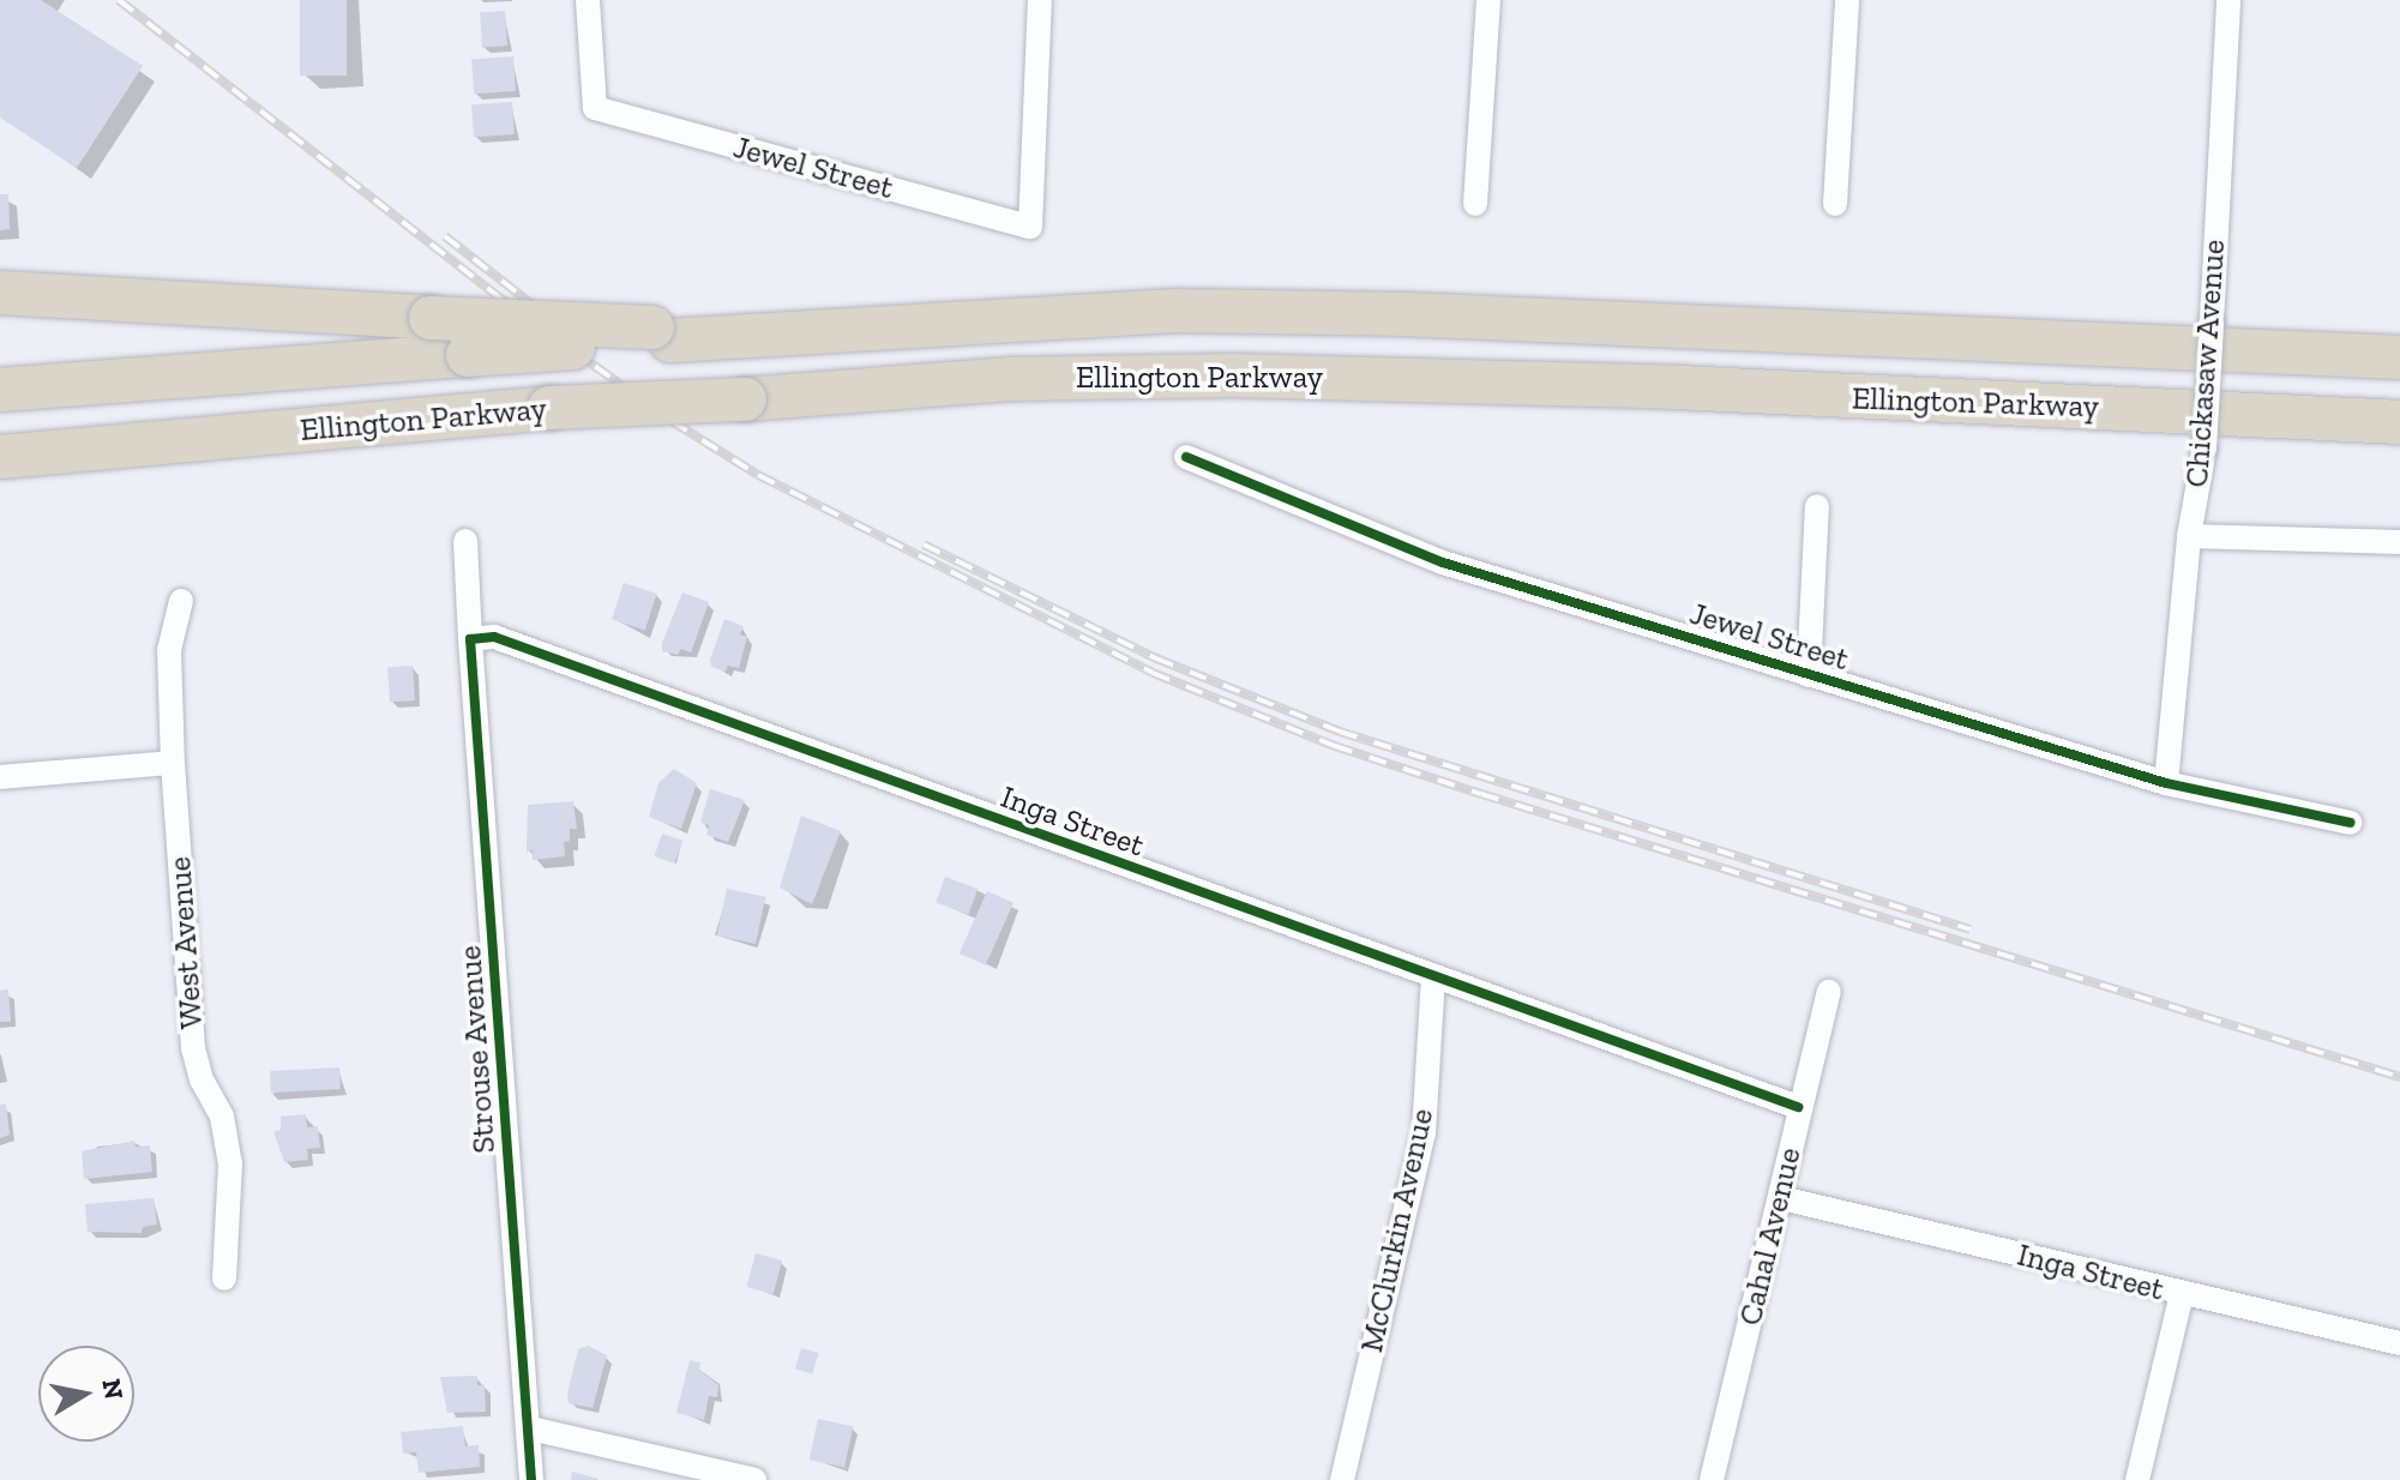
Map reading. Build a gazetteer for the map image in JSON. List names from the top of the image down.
{
  "streets": {
    "highway": ["Ellington Parkway"],
    "street": [
      "Jewel Street",
      "Chickasaw Avenue",
      "Inga Street",
      "West Avenue",
      "Strouse Avenue",
      "McClurkin Avenue",
      "Cahal Avenue"
    ]
  },
  "crossings": [
    ["Jewel Street", "Chickasaw Avenue"],
    ["Inga Street", "Strouse Avenue"],
    ["Inga Street", "McClurkin Avenue"],
    ["Inga Street", "Cahal Avenue"]
  ],
  "north": "right"
}
